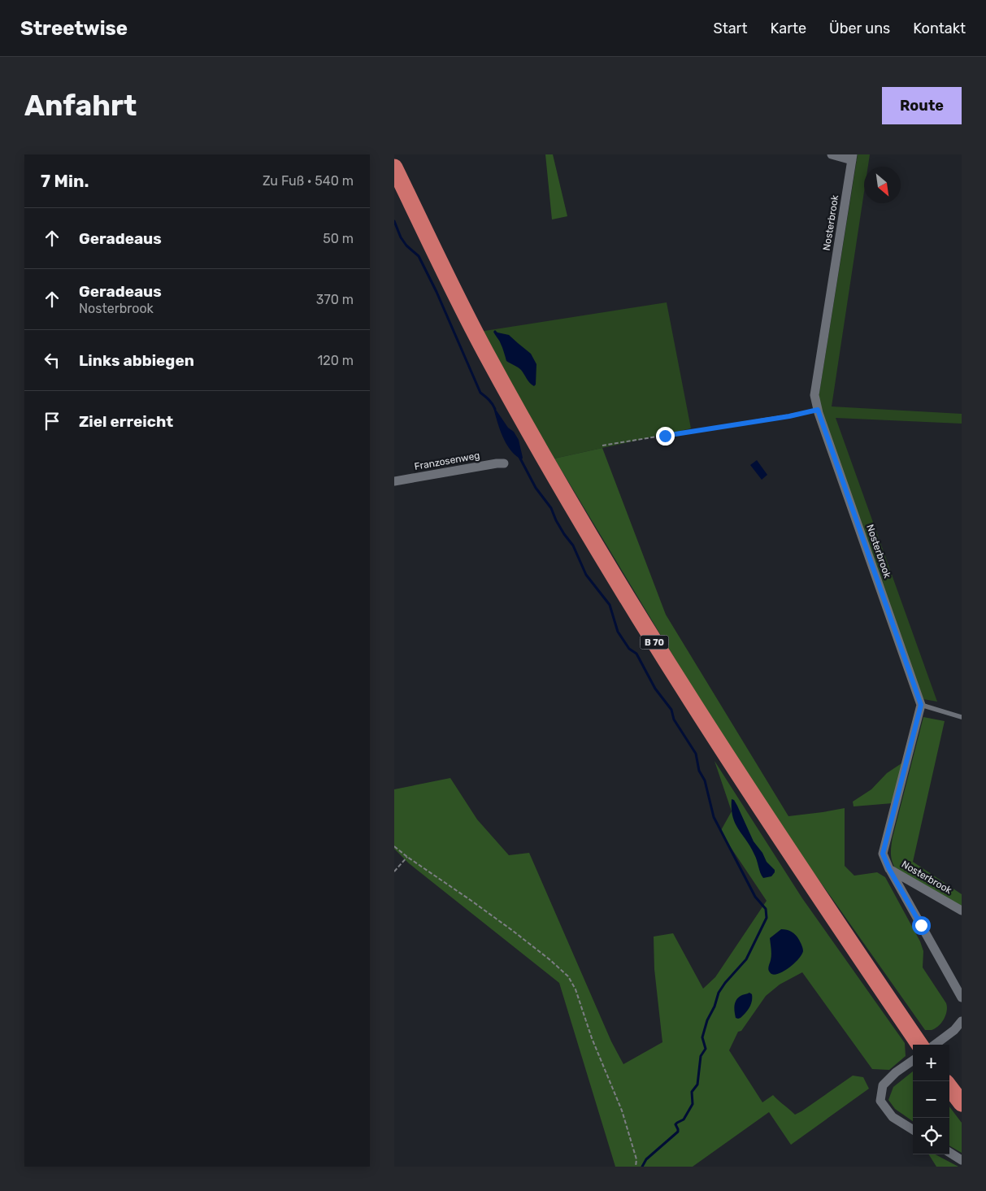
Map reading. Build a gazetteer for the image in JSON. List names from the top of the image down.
{
  "streets": {
    "highway": ["B 70"],
    "street": ["Nosterbrook", "Franzosenweg"]
  },
  "north": "bottom right",
  "page": {
    "header": "Streetwise",
    "nav": [
      "Start",
      "Karte",
      "Über uns",
      "Kontakt"
    ],
    "buttons": "Route",
    "title": "Anfahrt",
    "heading": ["7 Min.", "Zu Fuß · 540 m"],
    "list": [
      ["Geradeaus", "50 m"],
      ["Geradeaus", "Nosterbrook", "370 m"],
      ["Links abbiegen", "120 m"],
      "Ziel erreicht"
    ],
    "map_buttons": ["+", "−"]
  }
}
